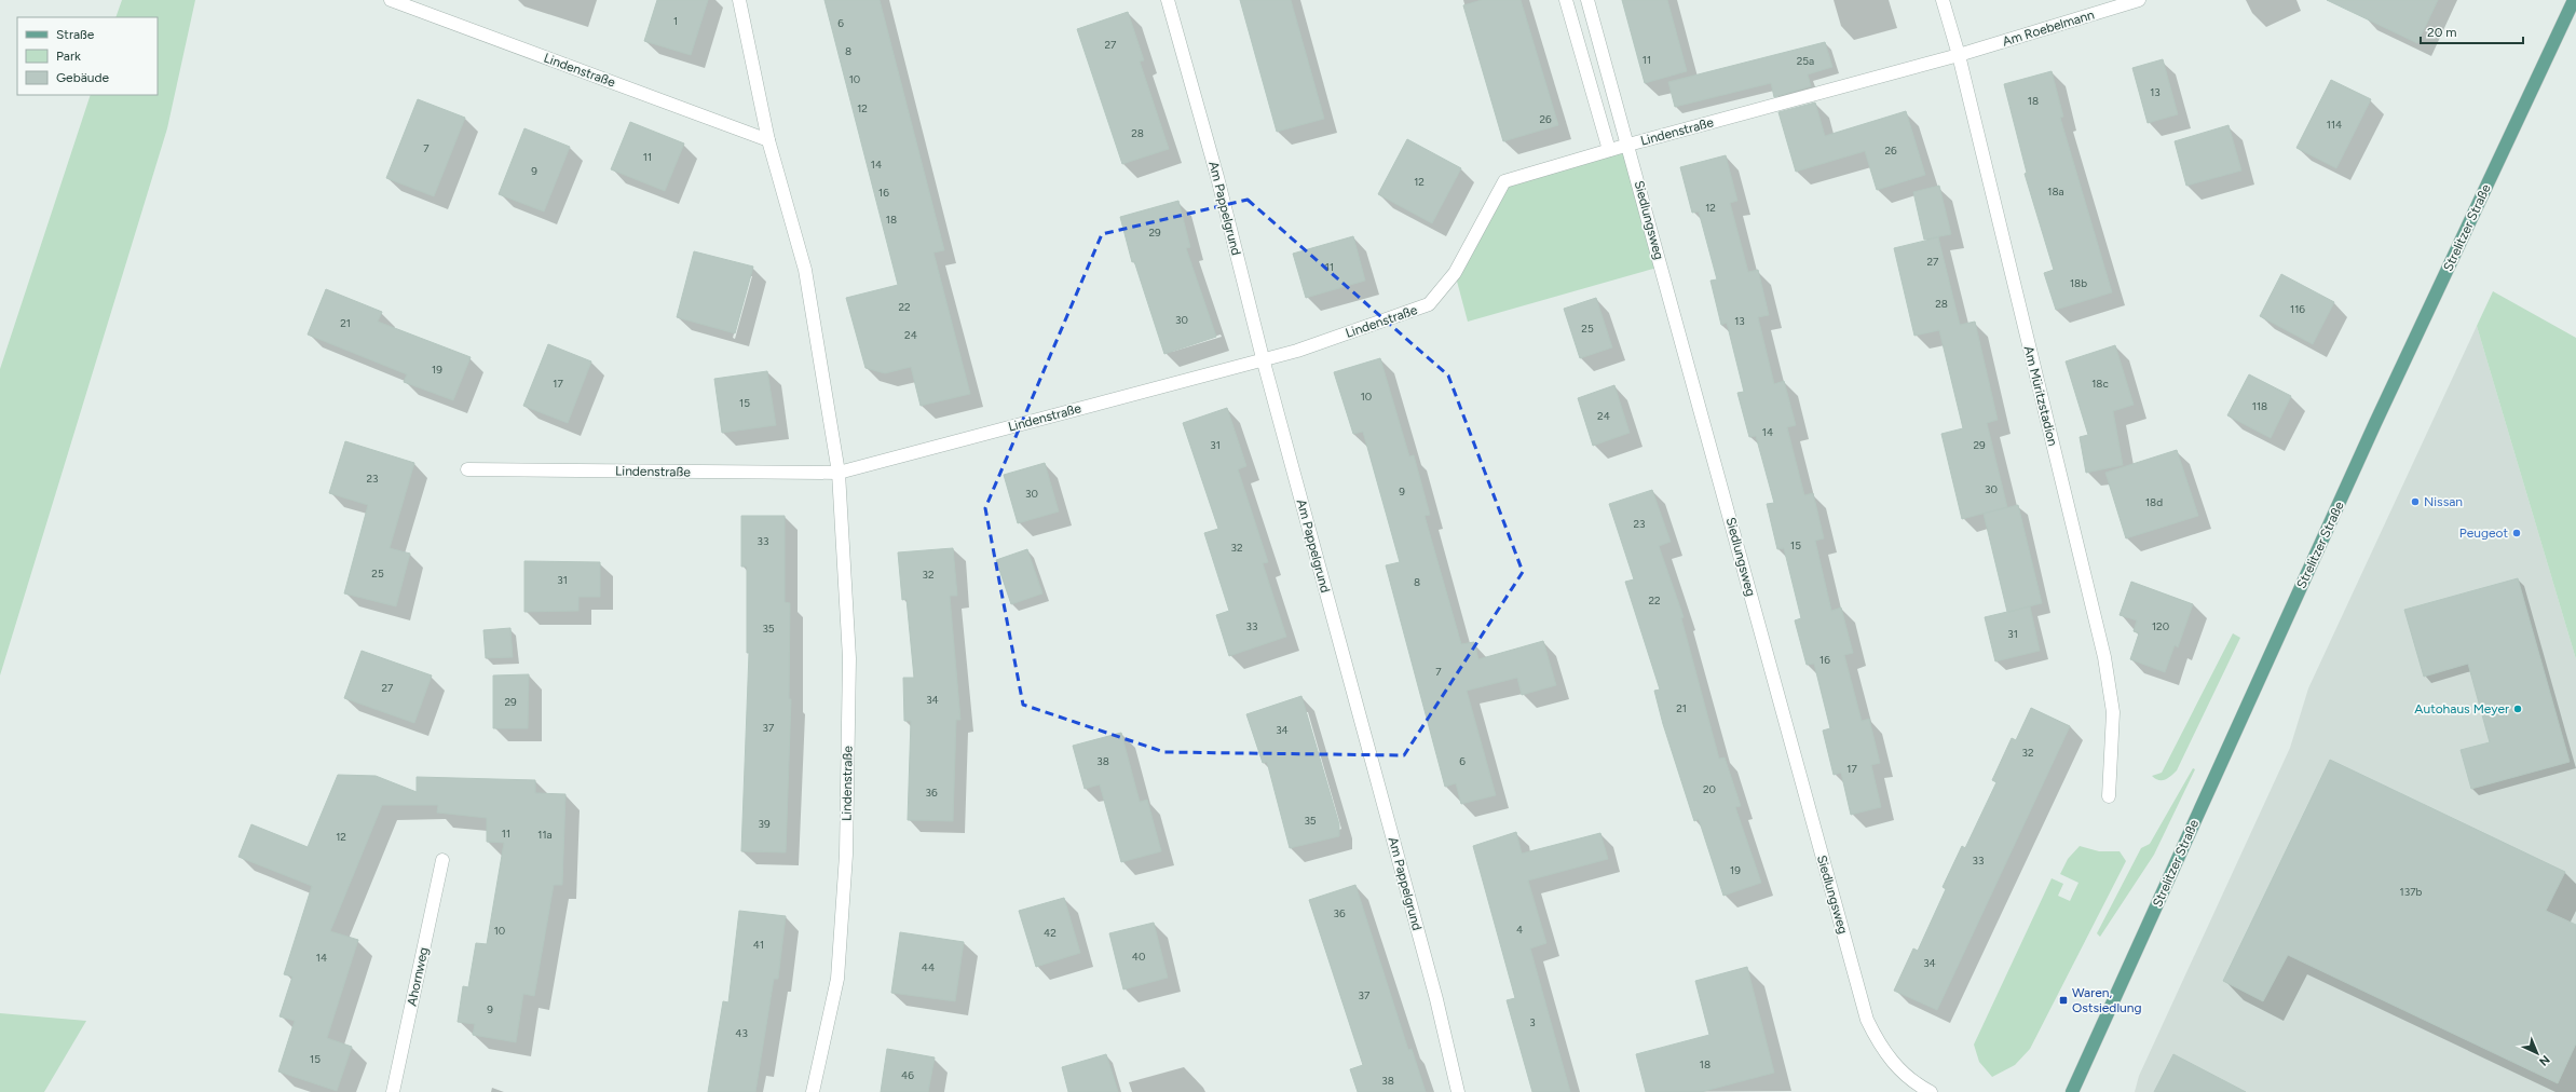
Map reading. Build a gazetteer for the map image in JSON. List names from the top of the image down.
{
  "streets": {
    "main road": ["Strelitzer Straße"],
    "street": [
      "Am Roebelmann",
      "Lindenstraße",
      "Am Pappelgrund",
      "Siedlungsweg",
      "Am Müritzstadion",
      "Ahornweg"
    ]
  },
  "crossings": [
    ["Am Roebelmann", "Lindenstraße"],
    ["Am Roebelmann", "Am Müritzstadion"],
    ["Lindenstraße", "Am Pappelgrund"],
    ["Lindenstraße", "Siedlungsweg"],
    ["Lindenstraße", "Am Müritzstadion"]
  ],
  "places": {
    "other": ["Nissan", "Peugeot", "Autohaus Meyer"],
    "transit": ["Waren, Ostsiedlung"]
  },
  "house_numbers": [
    "1",
    "6",
    "27",
    "8",
    "11",
    "25a",
    "10",
    "13",
    "18",
    "12",
    "26",
    "114",
    "28",
    "7",
    "26",
    "11",
    "14",
    "9",
    "12",
    "18a",
    "16",
    "12",
    "18",
    "29",
    "27",
    "11",
    "18b",
    "28",
    "22",
    "116",
    "30",
    "13",
    "21",
    "25",
    "24",
    "19",
    "17",
    "18c",
    "10",
    "15",
    "118",
    "24",
    "14",
    "31",
    "29",
    "23",
    "30",
    "9",
    "30",
    "18d",
    "23",
    "33",
    "15",
    "32",
    "25",
    "32",
    "31",
    "8",
    "22",
    "33",
    "120",
    "35",
    "31",
    "16",
    "7",
    "27",
    "34",
    "29",
    "21",
    "37",
    "34",
    "32",
    "38",
    "6",
    "17",
    "20",
    "36",
    "35",
    "39",
    "11",
    "11a",
    "12",
    "33",
    "19",
    "137b",
    "36",
    "4",
    "10",
    "42",
    "41",
    "40",
    "14",
    "34",
    "44",
    "37",
    "9",
    "3",
    "43",
    "15",
    "18",
    "46",
    "38"
  ],
  "legend": ["Straße", "Park", "Gebäude"],
  "scale_bar": "20 m",
  "north": "bottom right"
}
